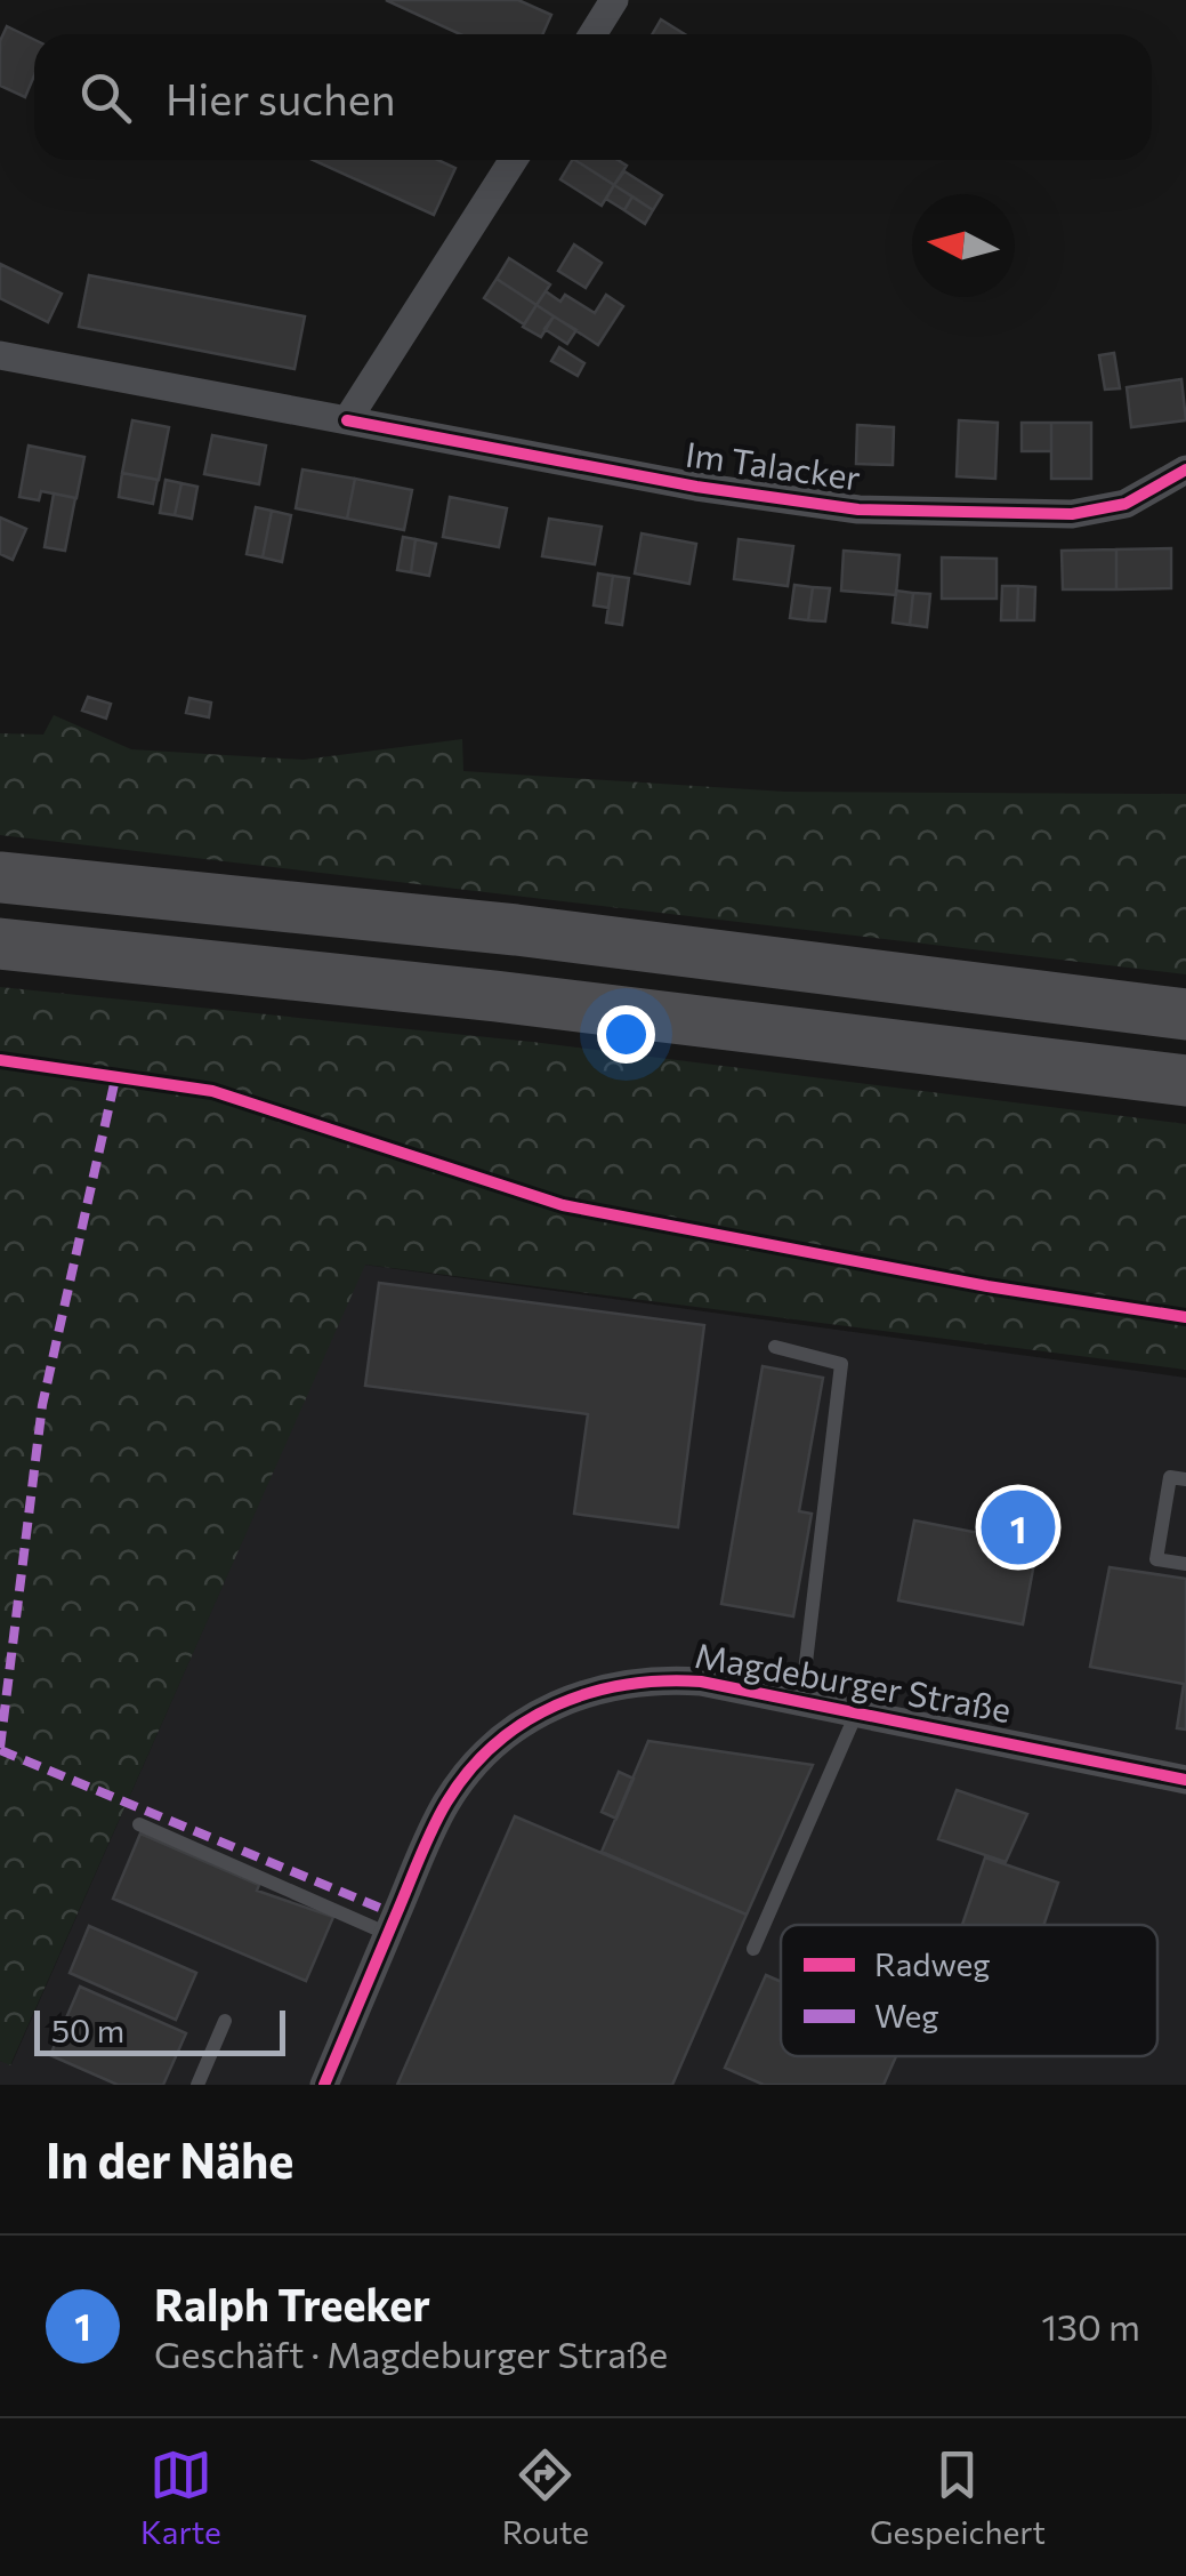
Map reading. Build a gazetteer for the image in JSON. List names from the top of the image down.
{
  "streets": {
    "street": ["Im Talacker", "Magdeburger Straße"]
  },
  "legend": ["Radweg", "Weg"],
  "scale_bar": "50 m",
  "north": "left",
  "page": {
    "search": "Hier suchen",
    "pins": "1",
    "scale": "50 m",
    "heading": "In der Nähe",
    "list": [
      {
        "mark": "1",
        "name": "Ralph Treeker",
        "note": "Geschäft · Magdeburger Straße",
        "value": "130 m"
      }
    ],
    "nav": ["Karte", "Route", "Gespeichert"]
  }
}
